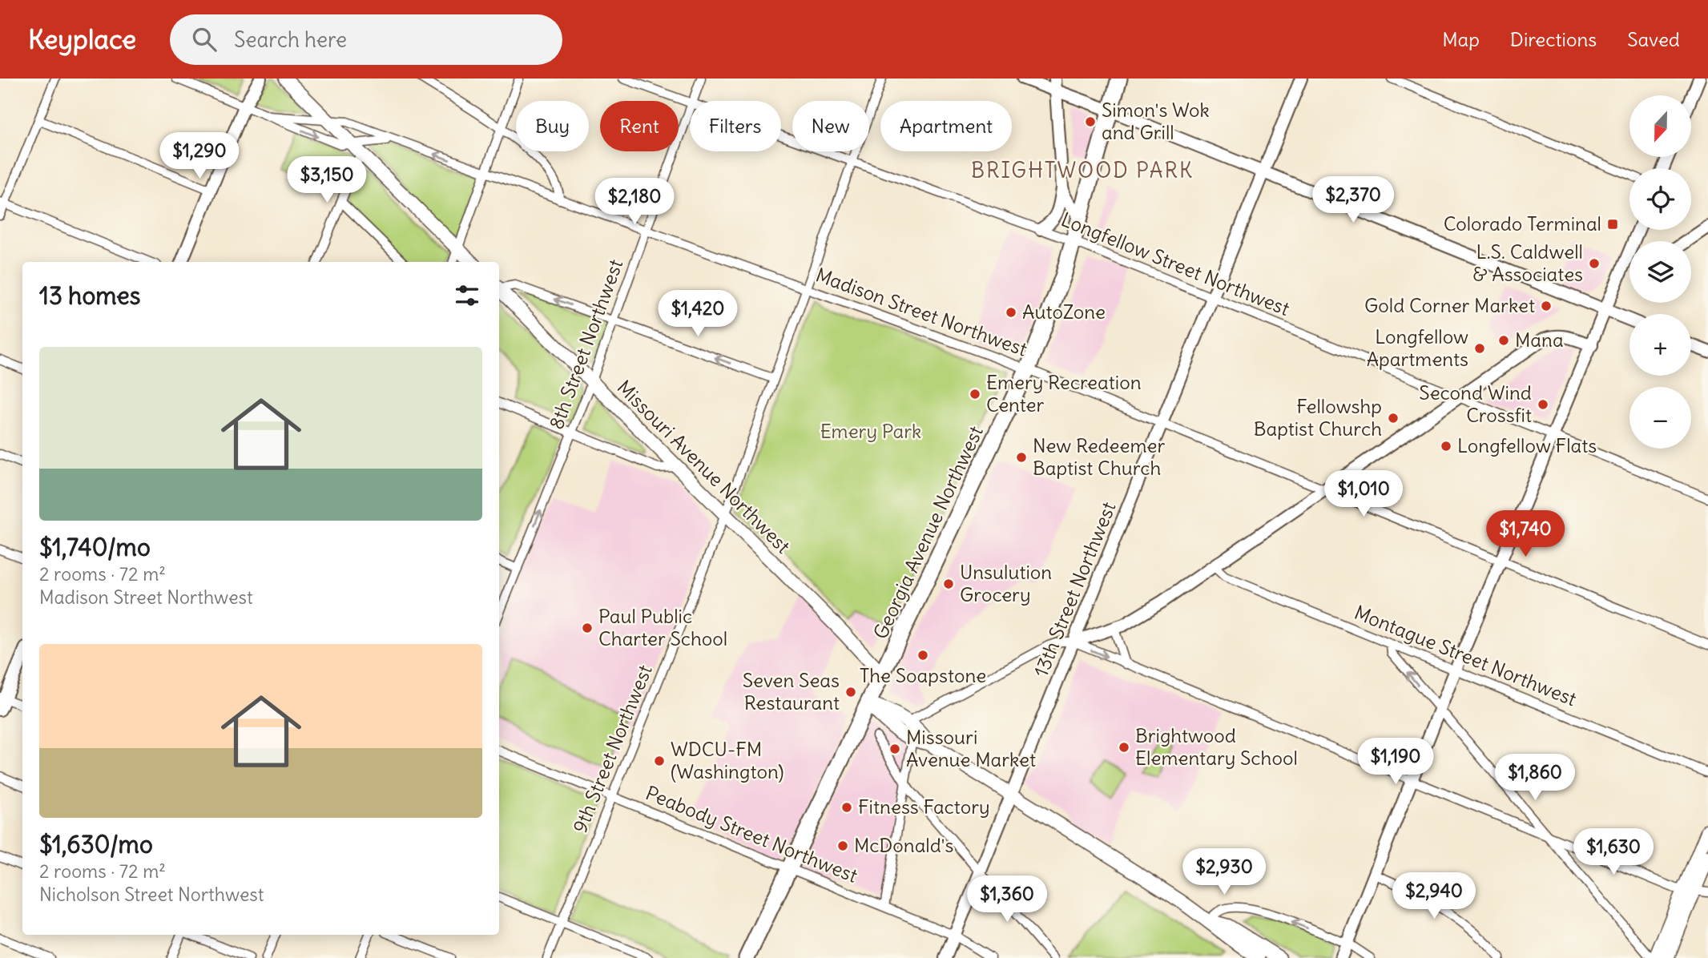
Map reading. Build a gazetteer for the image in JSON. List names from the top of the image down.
{
  "streets": {
    "highway": ["Georgia Avenue Northwest"],
    "main road": ["Missouri Avenue Northwest"],
    "street": [
      "Longfellow Street Northwest",
      "Madison Street Northwest",
      "8th Street Northwest",
      "13th Street Northwest",
      "Montague Street Northwest",
      "9th Street Northwest",
      "Peabody Street Northwest"
    ]
  },
  "crossings": [
    ["Longfellow Street Northwest", "Georgia Avenue Northwest"],
    ["Longfellow Street Northwest", "13th Street Northwest"],
    ["Longfellow Street Northwest", "9th Street Northwest"],
    ["Madison Street Northwest", "8th Street Northwest"],
    ["Madison Street Northwest", "Georgia Avenue Northwest"],
    ["Madison Street Northwest", "13th Street Northwest"],
    ["Madison Street Northwest", "9th Street Northwest"],
    ["8th Street Northwest", "Missouri Avenue Northwest"],
    ["Missouri Avenue Northwest", "Georgia Avenue Northwest"],
    ["Missouri Avenue Northwest", "9th Street Northwest"],
    ["Georgia Avenue Northwest", "Peabody Street Northwest"],
    ["13th Street Northwest", "Peabody Street Northwest"],
    ["9th Street Northwest", "Peabody Street Northwest"]
  ],
  "districts": ["BRIGHTWOOD PARK"],
  "parks": ["Emery Park"],
  "places": {
    "other": [
      "Simon's Wok and Grill",
      "L.S. Caldwell & Associates",
      "Gold Corner Market",
      "AutoZone",
      "Mana",
      "Longfellow Apartments",
      "Emery Recreation Center",
      "Second Wind Crossfit",
      "Fellowshp Baptist Church",
      "Longfellow Flats",
      "New Redeemer Baptist Church",
      "Unsulution Grocery",
      "Paul Public Charter School",
      "The Soapstone",
      "Seven Seas Restaurant",
      "Brightwood Elementary School",
      "Missouri Avenue Market",
      "WDCU-FM (Washington)",
      "Fitness Factory",
      "McDonald's"
    ],
    "transit": ["Colorado Terminal"]
  },
  "north": "bottom",
  "page": {
    "header": "Keyplace",
    "search": "Search here",
    "nav": ["Map", "Directions", "Saved"],
    "map_buttons": ["+", "−"],
    "chip": [
      "Buy",
      "Rent",
      "Filters",
      "New",
      "Apartment"
    ],
    "price": [
      "$1,290",
      "$3,150",
      "$2,370",
      "$2,180",
      "$1,420",
      "$1,010",
      "$1,740",
      "$1,190",
      "$1,860",
      "$1,630",
      "$2,930",
      "$2,940",
      "$1,360"
    ],
    "heading": "13 homes",
    "list": [
      {
        "name": "$1,740/mo",
        "note": "2 rooms · 72 m² · Madison Street Northwest"
      },
      {
        "name": "$1,630/mo",
        "note": "2 rooms · 72 m² · Nicholson Street Northwest"
      }
    ]
  }
}
